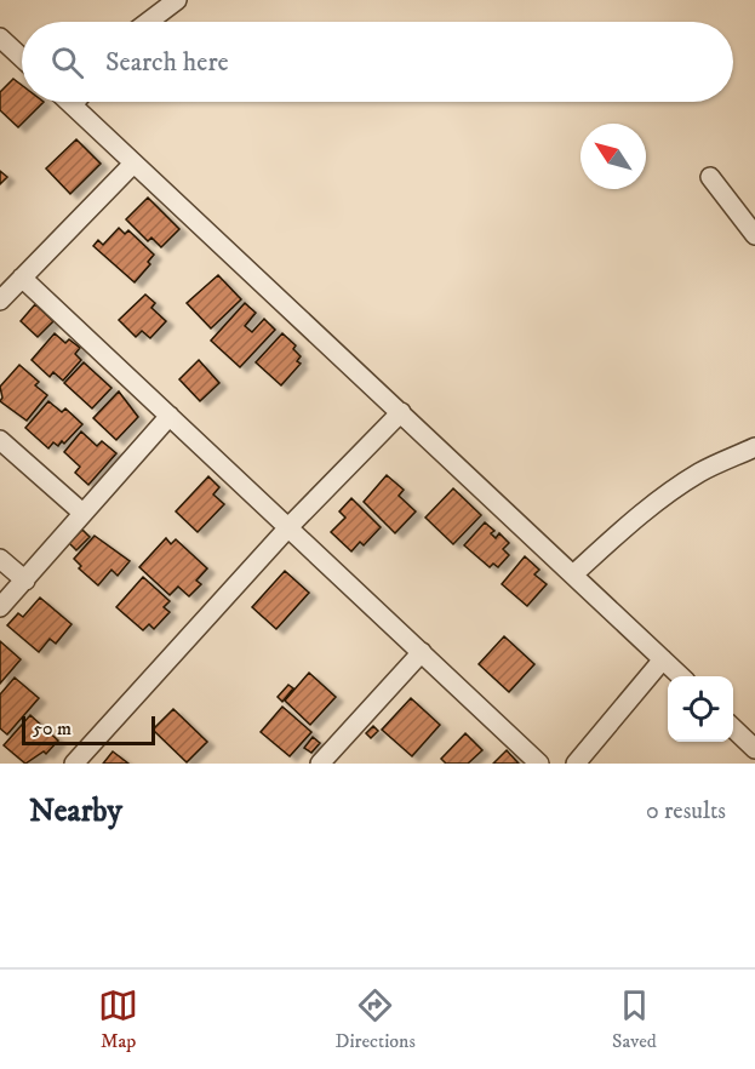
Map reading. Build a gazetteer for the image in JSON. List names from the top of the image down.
{
  "scale_bar": "50 m",
  "north": "top left",
  "page": {
    "search": "Search here",
    "scale": "50 m",
    "heading": ["Nearby", "0 results"],
    "nav": ["Map", "Directions", "Saved"]
  }
}
